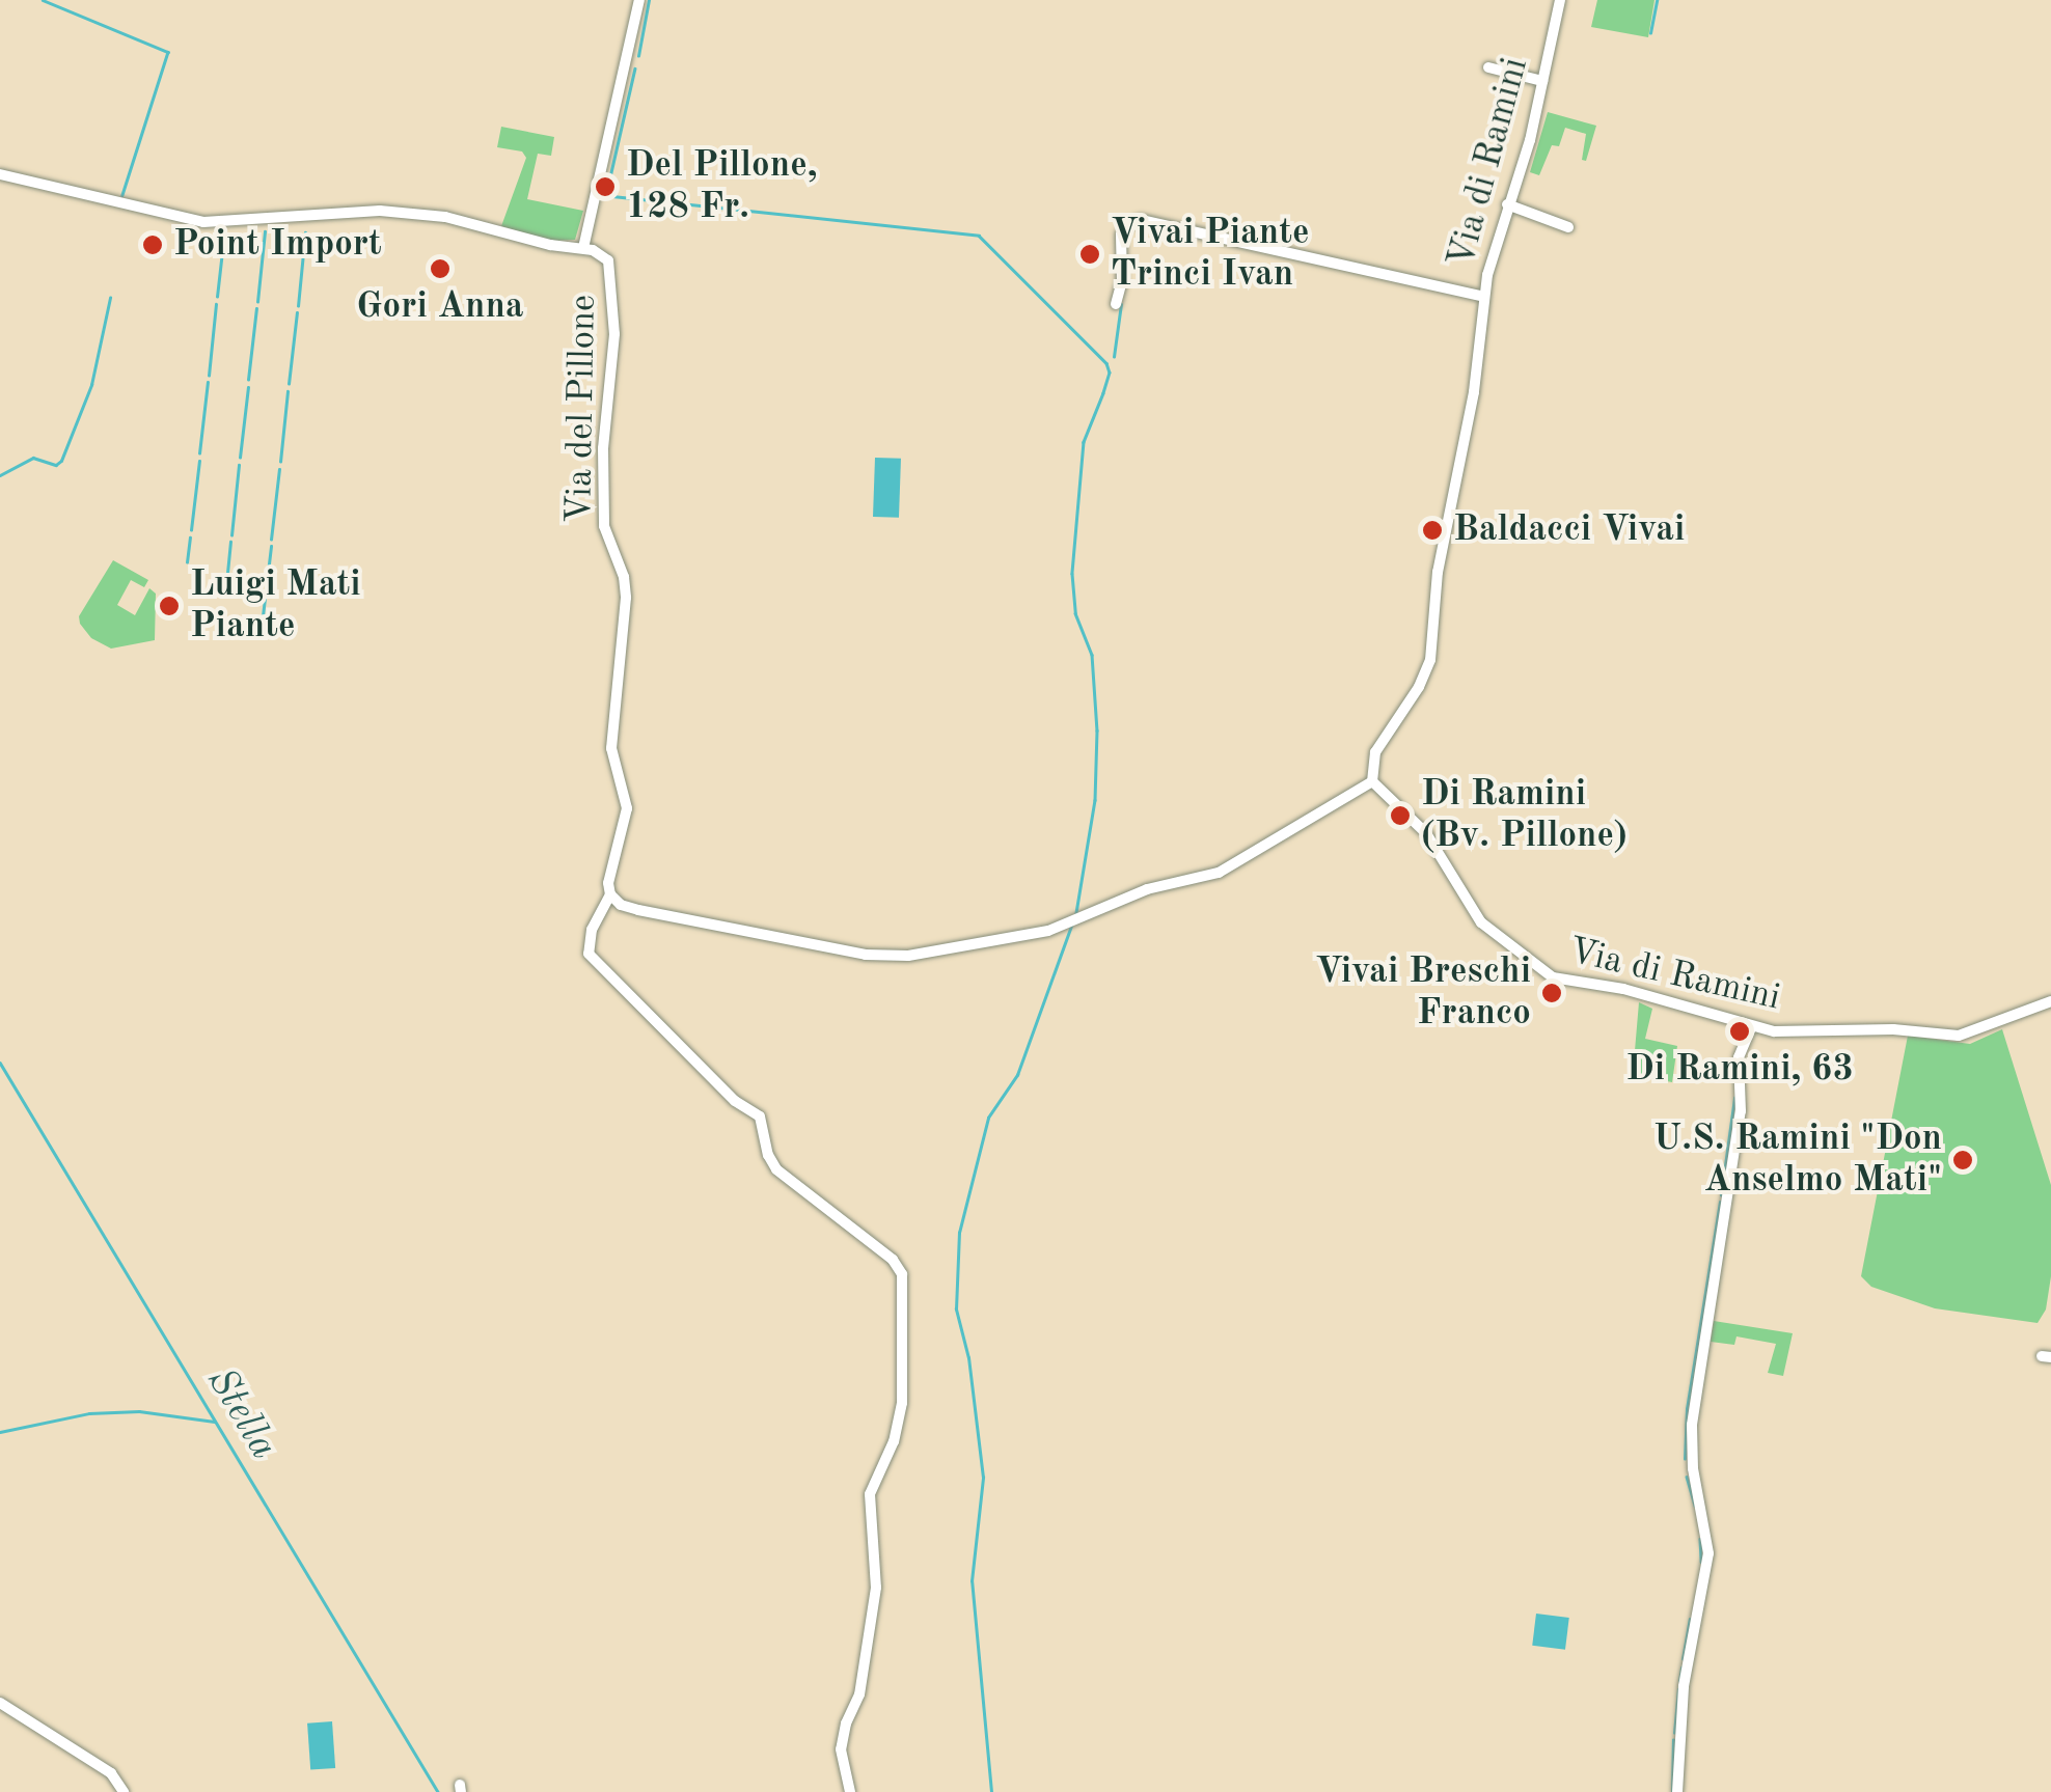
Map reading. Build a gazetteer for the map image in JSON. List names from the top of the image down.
{
  "streets": {
    "street": ["Via di Ramini", "Via del Pillone"]
  },
  "water": ["Stella"],
  "places": [
    "Del Pillone, 128 Fr.",
    "Point Import",
    "Vivai Piante Trinci Ivan",
    "Gori Anna",
    "Baldacci Vivai",
    "Luigi Mati Piante",
    "Di Ramini (Bv. Pillone)",
    "Vivai Breschi Franco",
    "Di Ramini, 63",
    "U.S. Ramini \"Don Anselmo Mati\""
  ]
}
